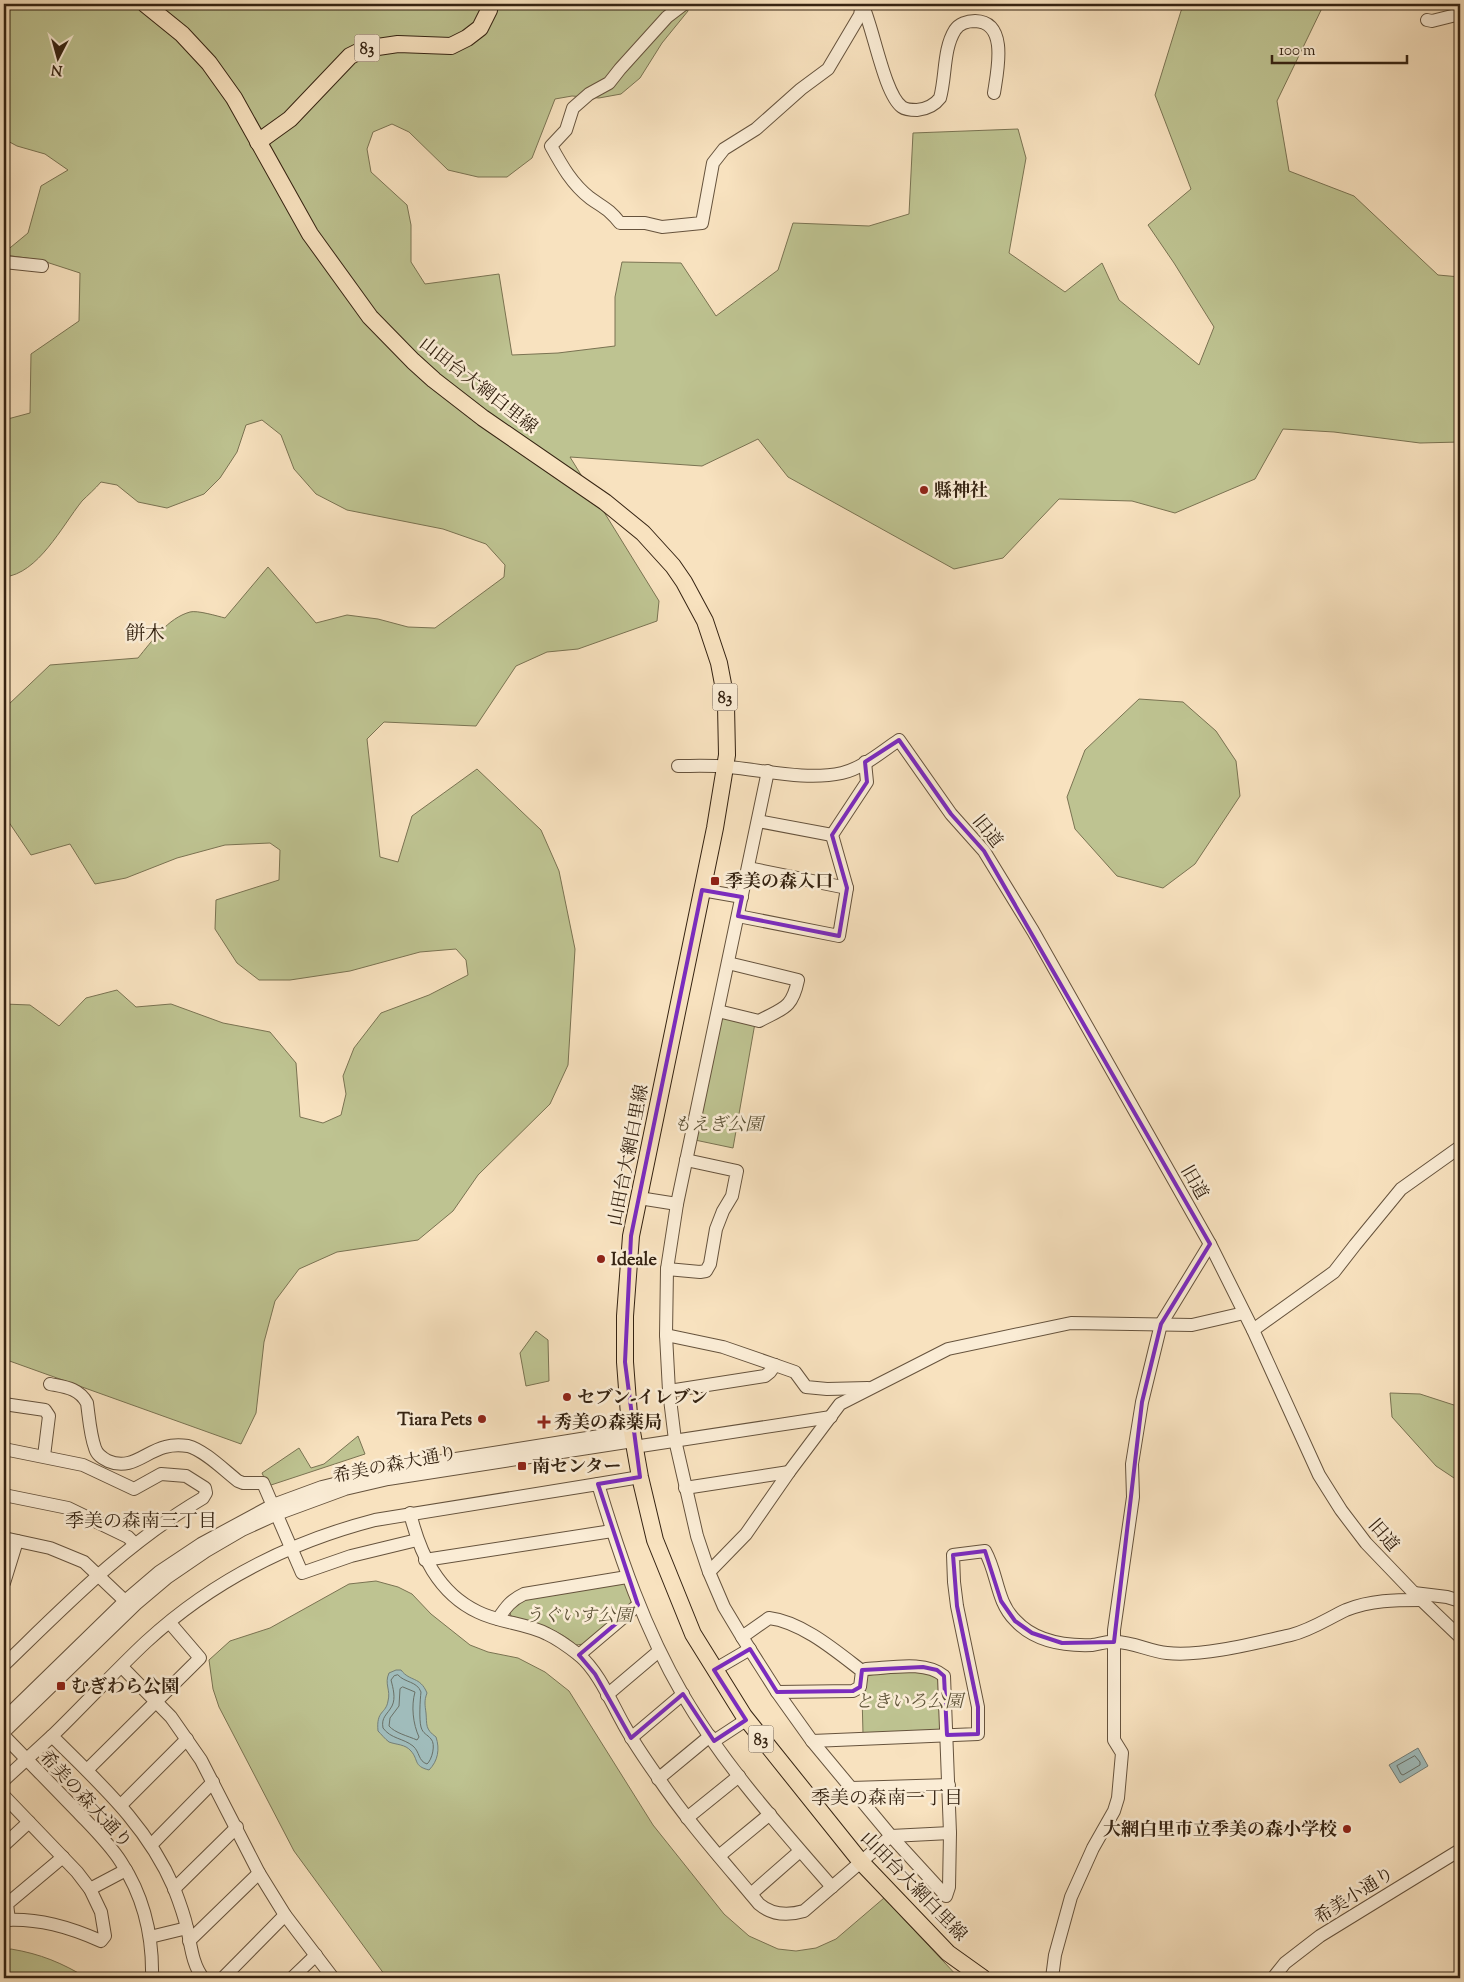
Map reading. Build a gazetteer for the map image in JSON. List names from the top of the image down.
{
  "streets": {
    "main road": ["83", "山田台大網白里線"],
    "street": ["旧道", "希美の森大通り", "希美小通り"]
  },
  "crossings": [
    ["83", "山田台大網白里線"],
    ["山田台大網白里線", "希美の森大通り"]
  ],
  "districts": ["餅木", "季美の森南三丁目", "季美の森南一丁目"],
  "parks": ["もえぎ公園", "うぐいす公園", "ときいろ公園"],
  "places": {
    "other": [
      "縣神社",
      "Ideale",
      "セブン-イレブン",
      "Tiara Pets",
      "大網白里市立季美の森小学校"
    ],
    "transit": ["季美の森入口", "南センター", "むぎわら公園"],
    "health": ["秀美の森薬局"]
  },
  "scale_bar": "100 m",
  "north": "bottom"
}
